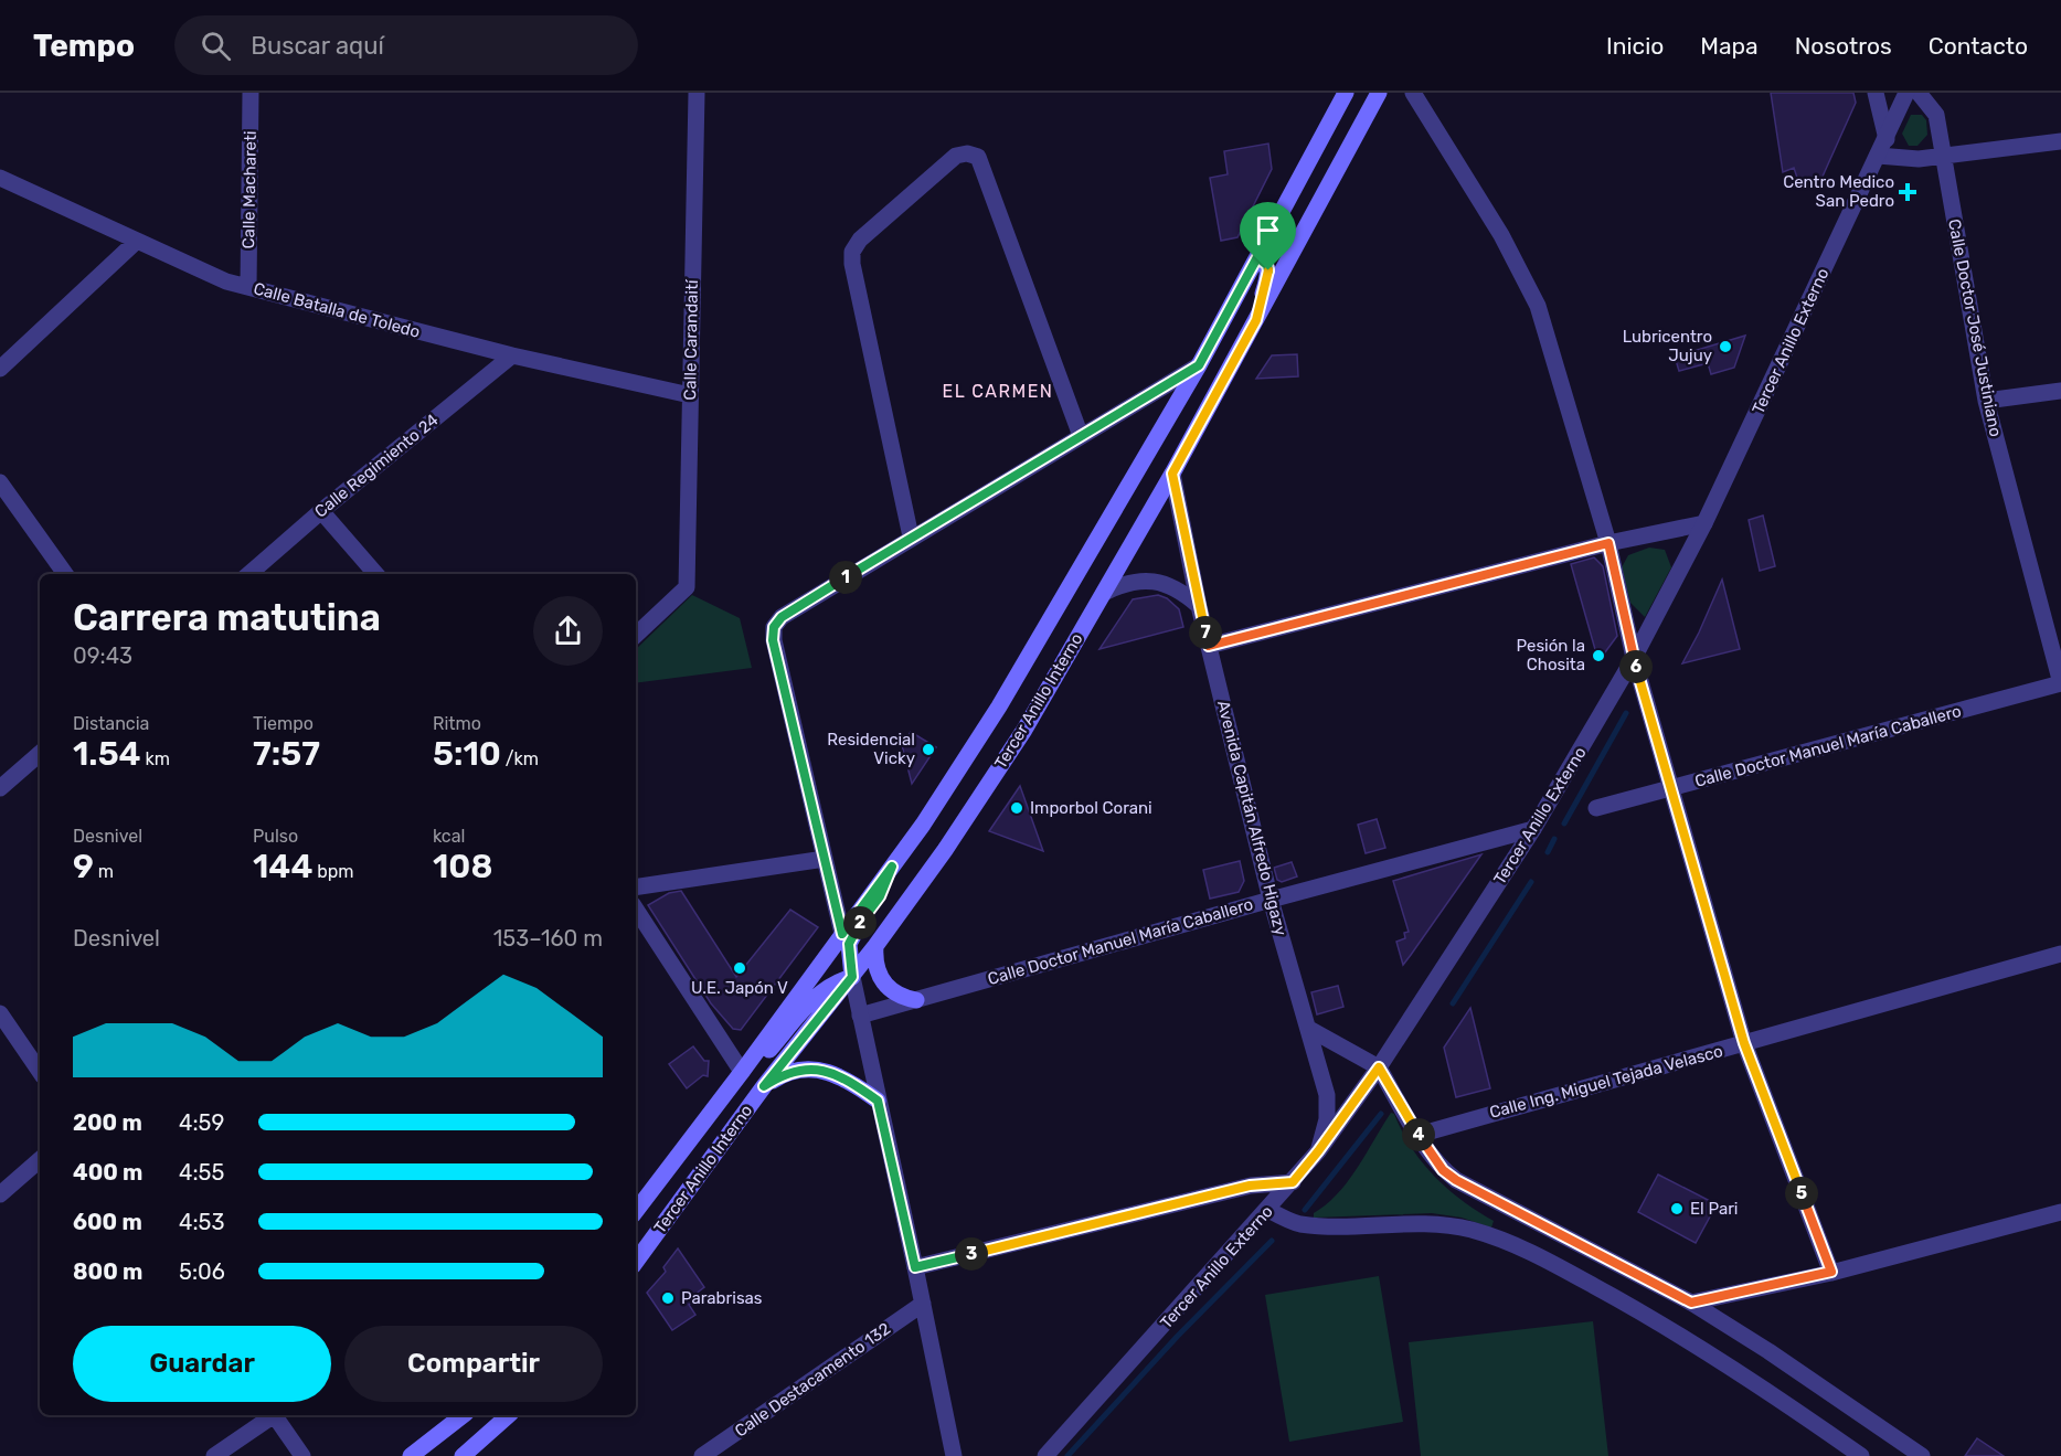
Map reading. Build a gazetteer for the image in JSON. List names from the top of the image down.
{
  "streets": {
    "main road": ["Tercer Anillo Interno"],
    "street": [
      "Calle Machareti",
      "Calle Batalla de Toledo",
      "Calle Doctor José Justiniano",
      "Calle Carandaití",
      "Tercer Anillo Externo",
      "Calle Regimiento 24",
      "Calle Doctor Manuel María Caballero",
      "Avenida Capitán Alfredo Higazy",
      "Calle Ing. Miguel Tejada Velasco",
      "Calle Destacamento 132"
    ]
  },
  "crossings": [
    ["Calle Machareti", "Calle Batalla de Toledo"],
    ["Calle Batalla de Toledo", "Calle Carandaití"],
    ["Calle Batalla de Toledo", "Calle Regimiento 24"],
    ["Calle Doctor José Justiniano", "Calle Doctor Manuel María Caballero"],
    ["Tercer Anillo Externo", "Calle Doctor Manuel María Caballero"],
    ["Tercer Anillo Externo", "Avenida Capitán Alfredo Higazy"],
    ["Tercer Anillo Interno", "Avenida Capitán Alfredo Higazy"],
    ["Calle Doctor Manuel María Caballero", "Avenida Capitán Alfredo Higazy"]
  ],
  "districts": ["EL CARMEN"],
  "places": {
    "health": ["Centro Medico San Pedro"],
    "other": [
      "Lubricentro Jujuy",
      "Pesión la Chosita",
      "Residencial Vicky",
      "Imporbol Corani",
      "U.E. Japón V",
      "El Pari",
      "Parabrisas"
    ]
  },
  "page": {
    "header": "Tempo",
    "search": "Buscar aquí",
    "nav": [
      "Inicio",
      "Mapa",
      "Nosotros",
      "Contacto"
    ],
    "pins": [
      "1",
      "7",
      "6",
      "2",
      "4",
      "5",
      "3"
    ],
    "heading": ["Carrera matutina", "09:43"],
    "stats": [
      ["Distancia", "1.54 km"],
      ["Tiempo", "7:57"],
      ["Ritmo", "5:10 /km"],
      ["Desnivel", "9 m"],
      ["Pulso", "144 bpm"],
      ["kcal", "108"]
    ],
    "chart": ["Desnivel", "153–160 m"],
    "list": [
      {
        "name": "200 m",
        "note": "4:59"
      },
      {
        "name": "400 m",
        "note": "4:55"
      },
      {
        "name": "600 m",
        "note": "4:53"
      },
      {
        "name": "800 m",
        "note": "5:06"
      }
    ],
    "buttons": ["Guardar", "Compartir"]
  }
}
